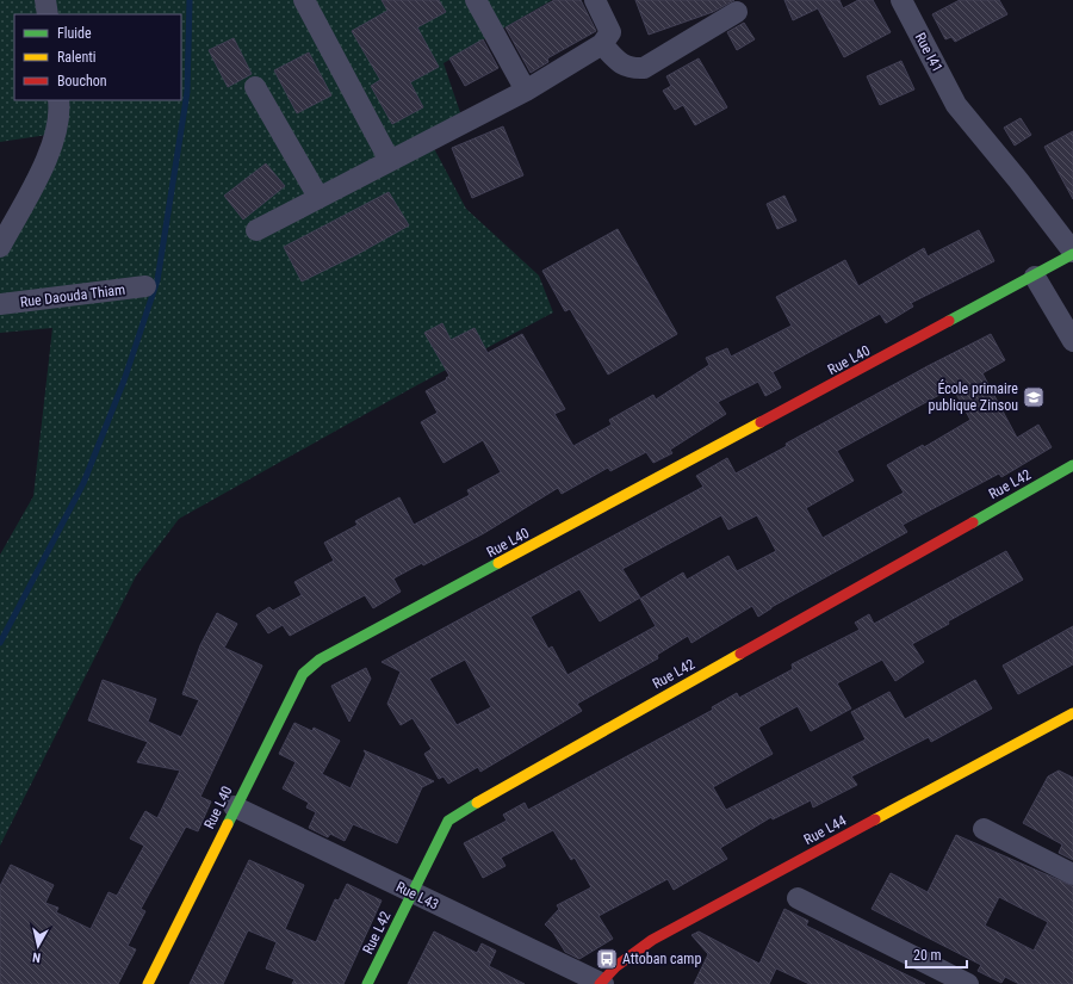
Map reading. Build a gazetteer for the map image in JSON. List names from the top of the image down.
{
  "streets": {
    "street": [
      "Rue I41",
      "Rue Daouda Thiam",
      "Rue L40",
      "Rue L42",
      "Rue L44",
      "Rue L43"
    ]
  },
  "crossings": [
    ["Rue I41", "Rue L40"],
    ["Rue L40", "Rue L43"],
    ["Rue L42", "Rue L43"],
    ["Rue L44", "Rue L43"]
  ],
  "places": {
    "school or university": ["École primaire publique Zinsou"],
    "bus stop": ["Attoban camp"]
  },
  "legend": ["Fluide", "Ralenti", "Bouchon"],
  "scale_bar": "20 m",
  "north": "bottom"
}
